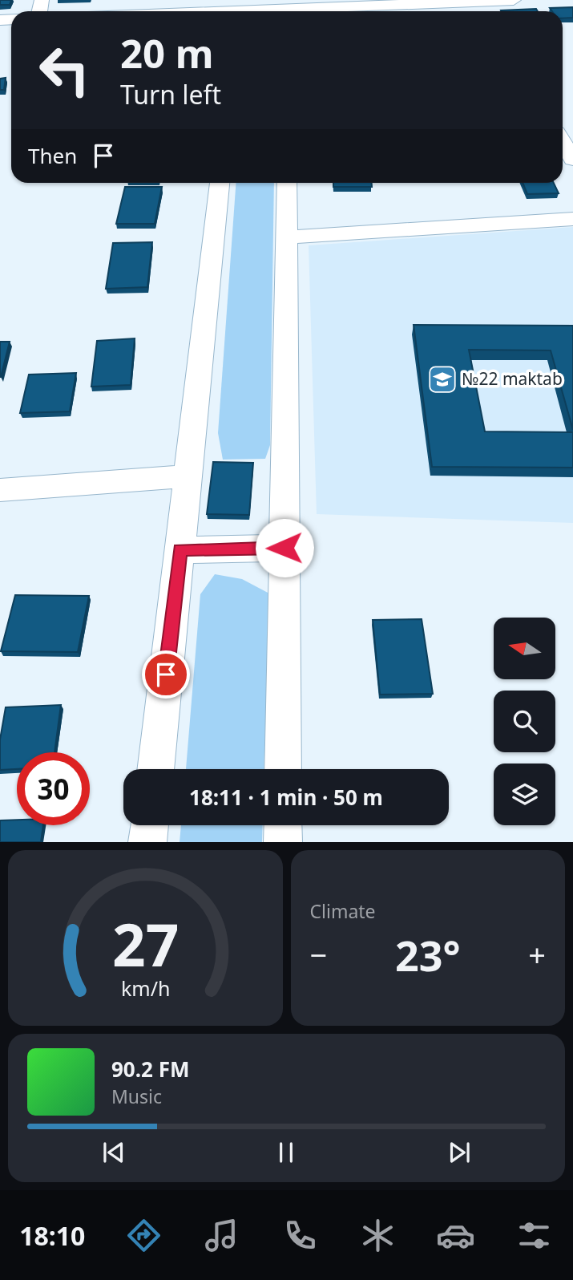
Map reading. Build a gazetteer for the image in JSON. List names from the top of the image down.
{
  "places": {
    "school or university": ["№22 maktab"]
  },
  "north": "left",
  "page": {
    "turn": ["20 m", "Turn left"],
    "then": "Then",
    "limit": "30",
    "trip": "18:11 · 1 min · 50 m",
    "tile": "Climate",
    "heat": ["−", "23°", "+"],
    "song": ["90.2 FM", "Music"],
    "tabs": "18:10",
    "gauge": ["27", "km/h"]
  }
}
